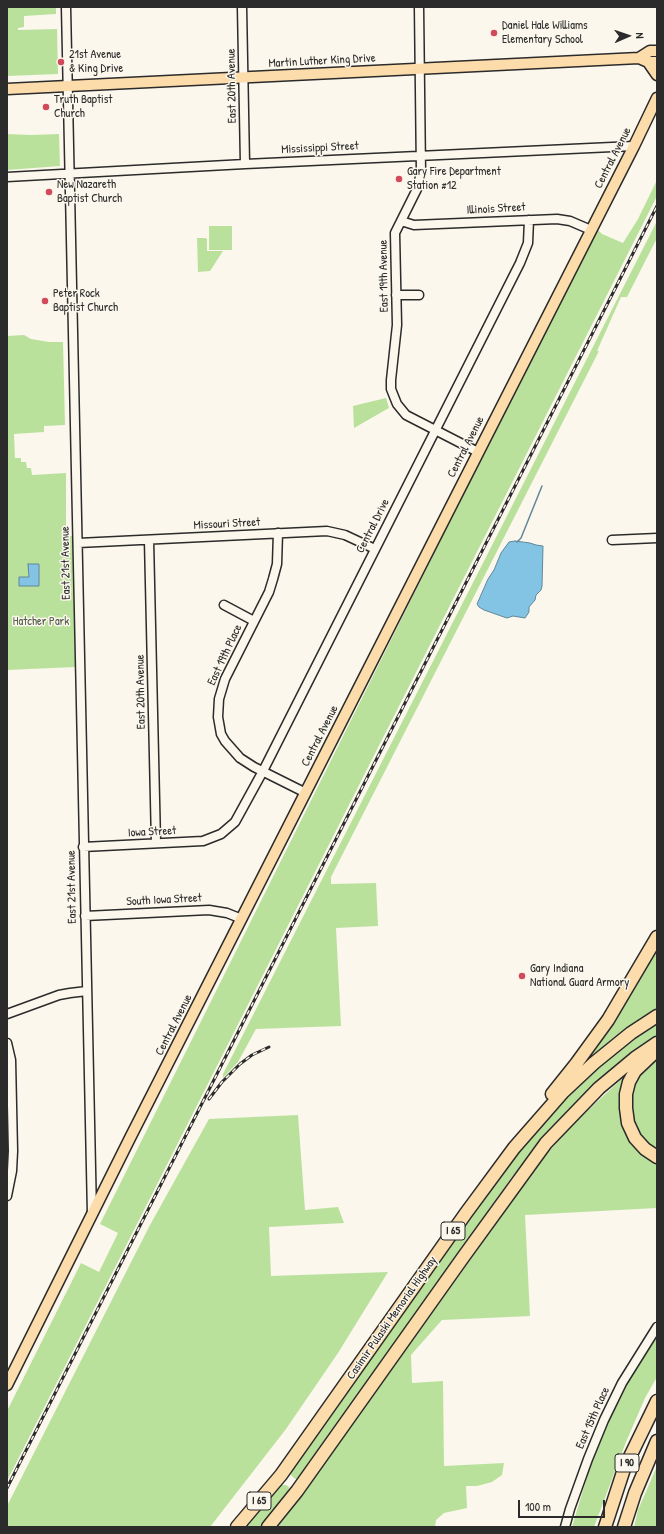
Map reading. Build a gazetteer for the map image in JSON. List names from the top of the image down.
{
  "streets": {
    "highway": ["I 65", "Casimir Pulaski Memorial Highway", "I 90"],
    "main road": ["Martin Luther King Drive", "Central Avenue"],
    "street": [
      "East 20th Avenue",
      "Mississippi Street",
      "Illinois Street",
      "East 19th Avenue",
      "Missouri Street",
      "Central Drive",
      "East 21st Avenue",
      "East 19th Place",
      "Iowa Street",
      "South Iowa Street",
      "East 15th Place"
    ]
  },
  "crossings": [
    ["Martin Luther King Drive", "East 20th Avenue"],
    ["Martin Luther King Drive", "East 19th Avenue"],
    ["Martin Luther King Drive", "East 21st Avenue"],
    ["East 20th Avenue", "Mississippi Street"],
    ["East 20th Avenue", "Missouri Street"],
    ["East 20th Avenue", "Iowa Street"],
    ["Mississippi Street", "Central Avenue"],
    ["Mississippi Street", "East 19th Avenue"],
    ["Mississippi Street", "East 21st Avenue"],
    ["Central Avenue", "Illinois Street"],
    ["Central Avenue", "East 19th Avenue"],
    ["Central Avenue", "East 21st Avenue"],
    ["Central Avenue", "East 19th Place"],
    ["Central Avenue", "South Iowa Street"],
    ["Illinois Street", "East 19th Avenue"],
    ["Illinois Street", "Central Drive"],
    ["East 19th Avenue", "Central Drive"],
    ["Missouri Street", "Central Drive"],
    ["Missouri Street", "East 21st Avenue"],
    ["Missouri Street", "East 19th Place"],
    ["Central Drive", "East 19th Place"],
    ["Central Drive", "Iowa Street"],
    ["East 21st Avenue", "Iowa Street"],
    ["East 21st Avenue", "South Iowa Street"]
  ],
  "parks": ["Hatcher Park"],
  "places": [
    "Daniel Hale Williams Elementary School",
    "21st Avenue & King Drive",
    "Truth Baptist Church",
    "Gary Fire Department Station #12",
    "New Nazareth Baptist Church",
    "Peter Rock Baptist Church",
    "Gary Indiana National Guard Armory"
  ],
  "scale_bar": "100 m",
  "north": "right"
}
